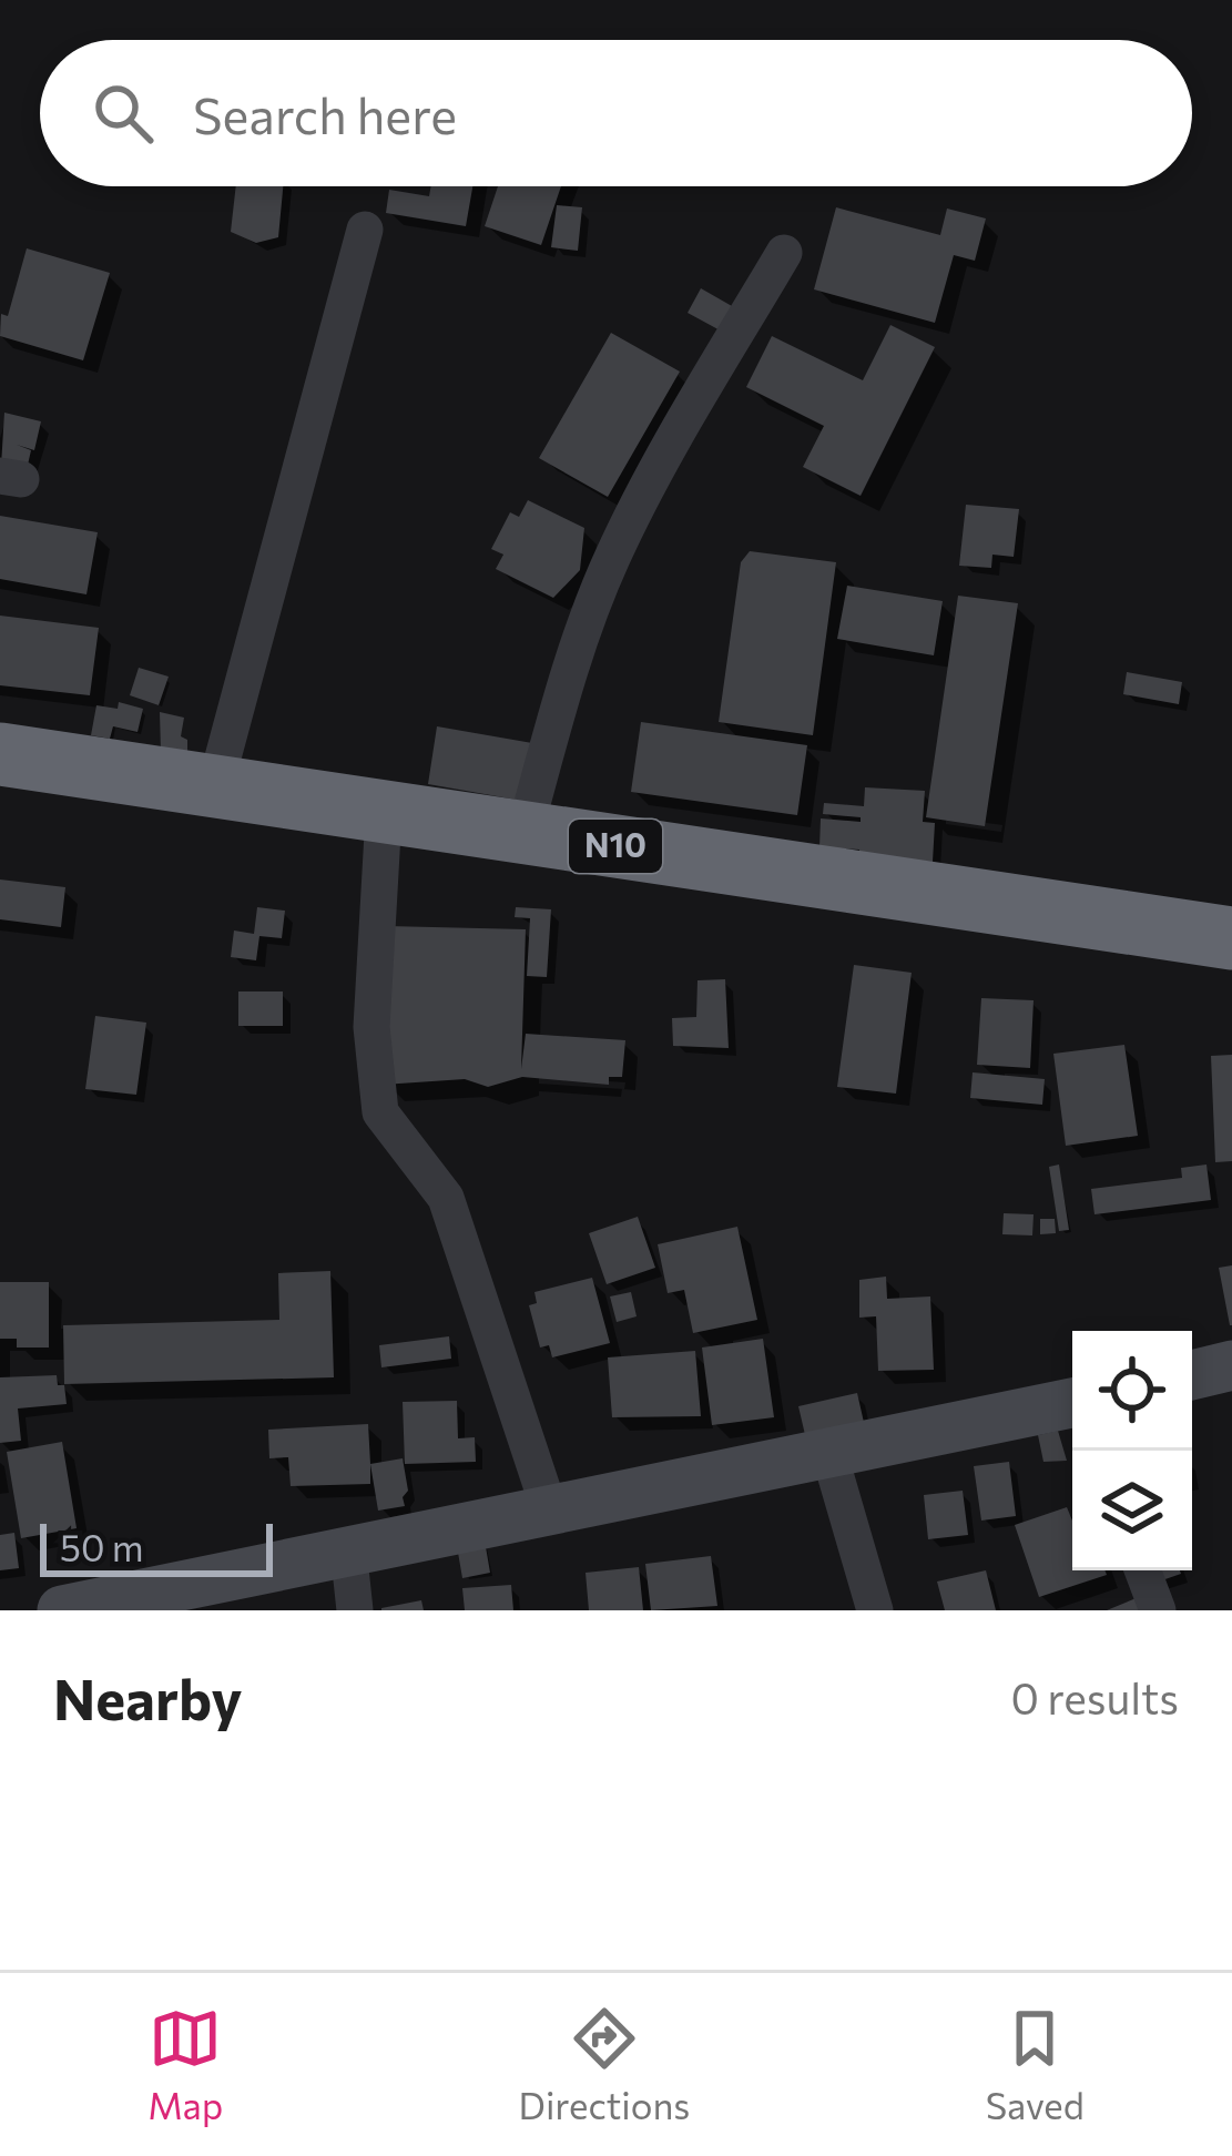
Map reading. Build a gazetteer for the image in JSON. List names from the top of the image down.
{
  "streets": {
    "highway": ["N10"]
  },
  "scale_bar": "50 m",
  "page": {
    "search": "Search here",
    "scale": "50 m",
    "heading": ["Nearby", "0 results"],
    "nav": ["Map", "Directions", "Saved"]
  }
}
